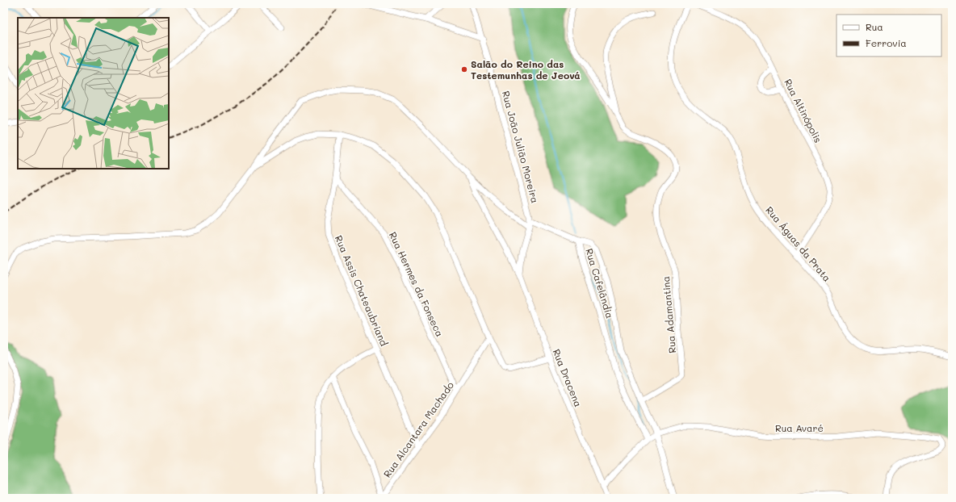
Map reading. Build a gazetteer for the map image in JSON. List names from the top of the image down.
{
  "streets": {
    "street": [
      "Rua Altinópolis",
      "Rua João Julião Moreira",
      "Rua Águas da Prata",
      "Rua Cafelândia",
      "Rua Hermes da Fonseca",
      "Rua Assis Chateaubriand",
      "Rua Adamantina",
      "Rua Dracena",
      "Rua Avaré",
      "Rua Alcantara Machado"
    ]
  },
  "crossings": [
    ["Rua Altinópolis", "Rua Águas da Prata"],
    ["Rua João Julião Moreira", "Rua Dracena"],
    ["Rua Cafelândia", "Rua Adamantina"],
    ["Rua Cafelândia", "Rua Avaré"],
    ["Rua Hermes da Fonseca", "Rua Assis Chateaubriand"],
    ["Rua Hermes da Fonseca", "Rua Alcantara Machado"],
    ["Rua Assis Chateaubriand", "Rua Alcantara Machado"],
    ["Rua Dracena", "Rua Avaré"]
  ],
  "places": ["Salão do Reino das Testemunhas de Jeová"],
  "legend": ["Rua", "Ferrovia"]
}
